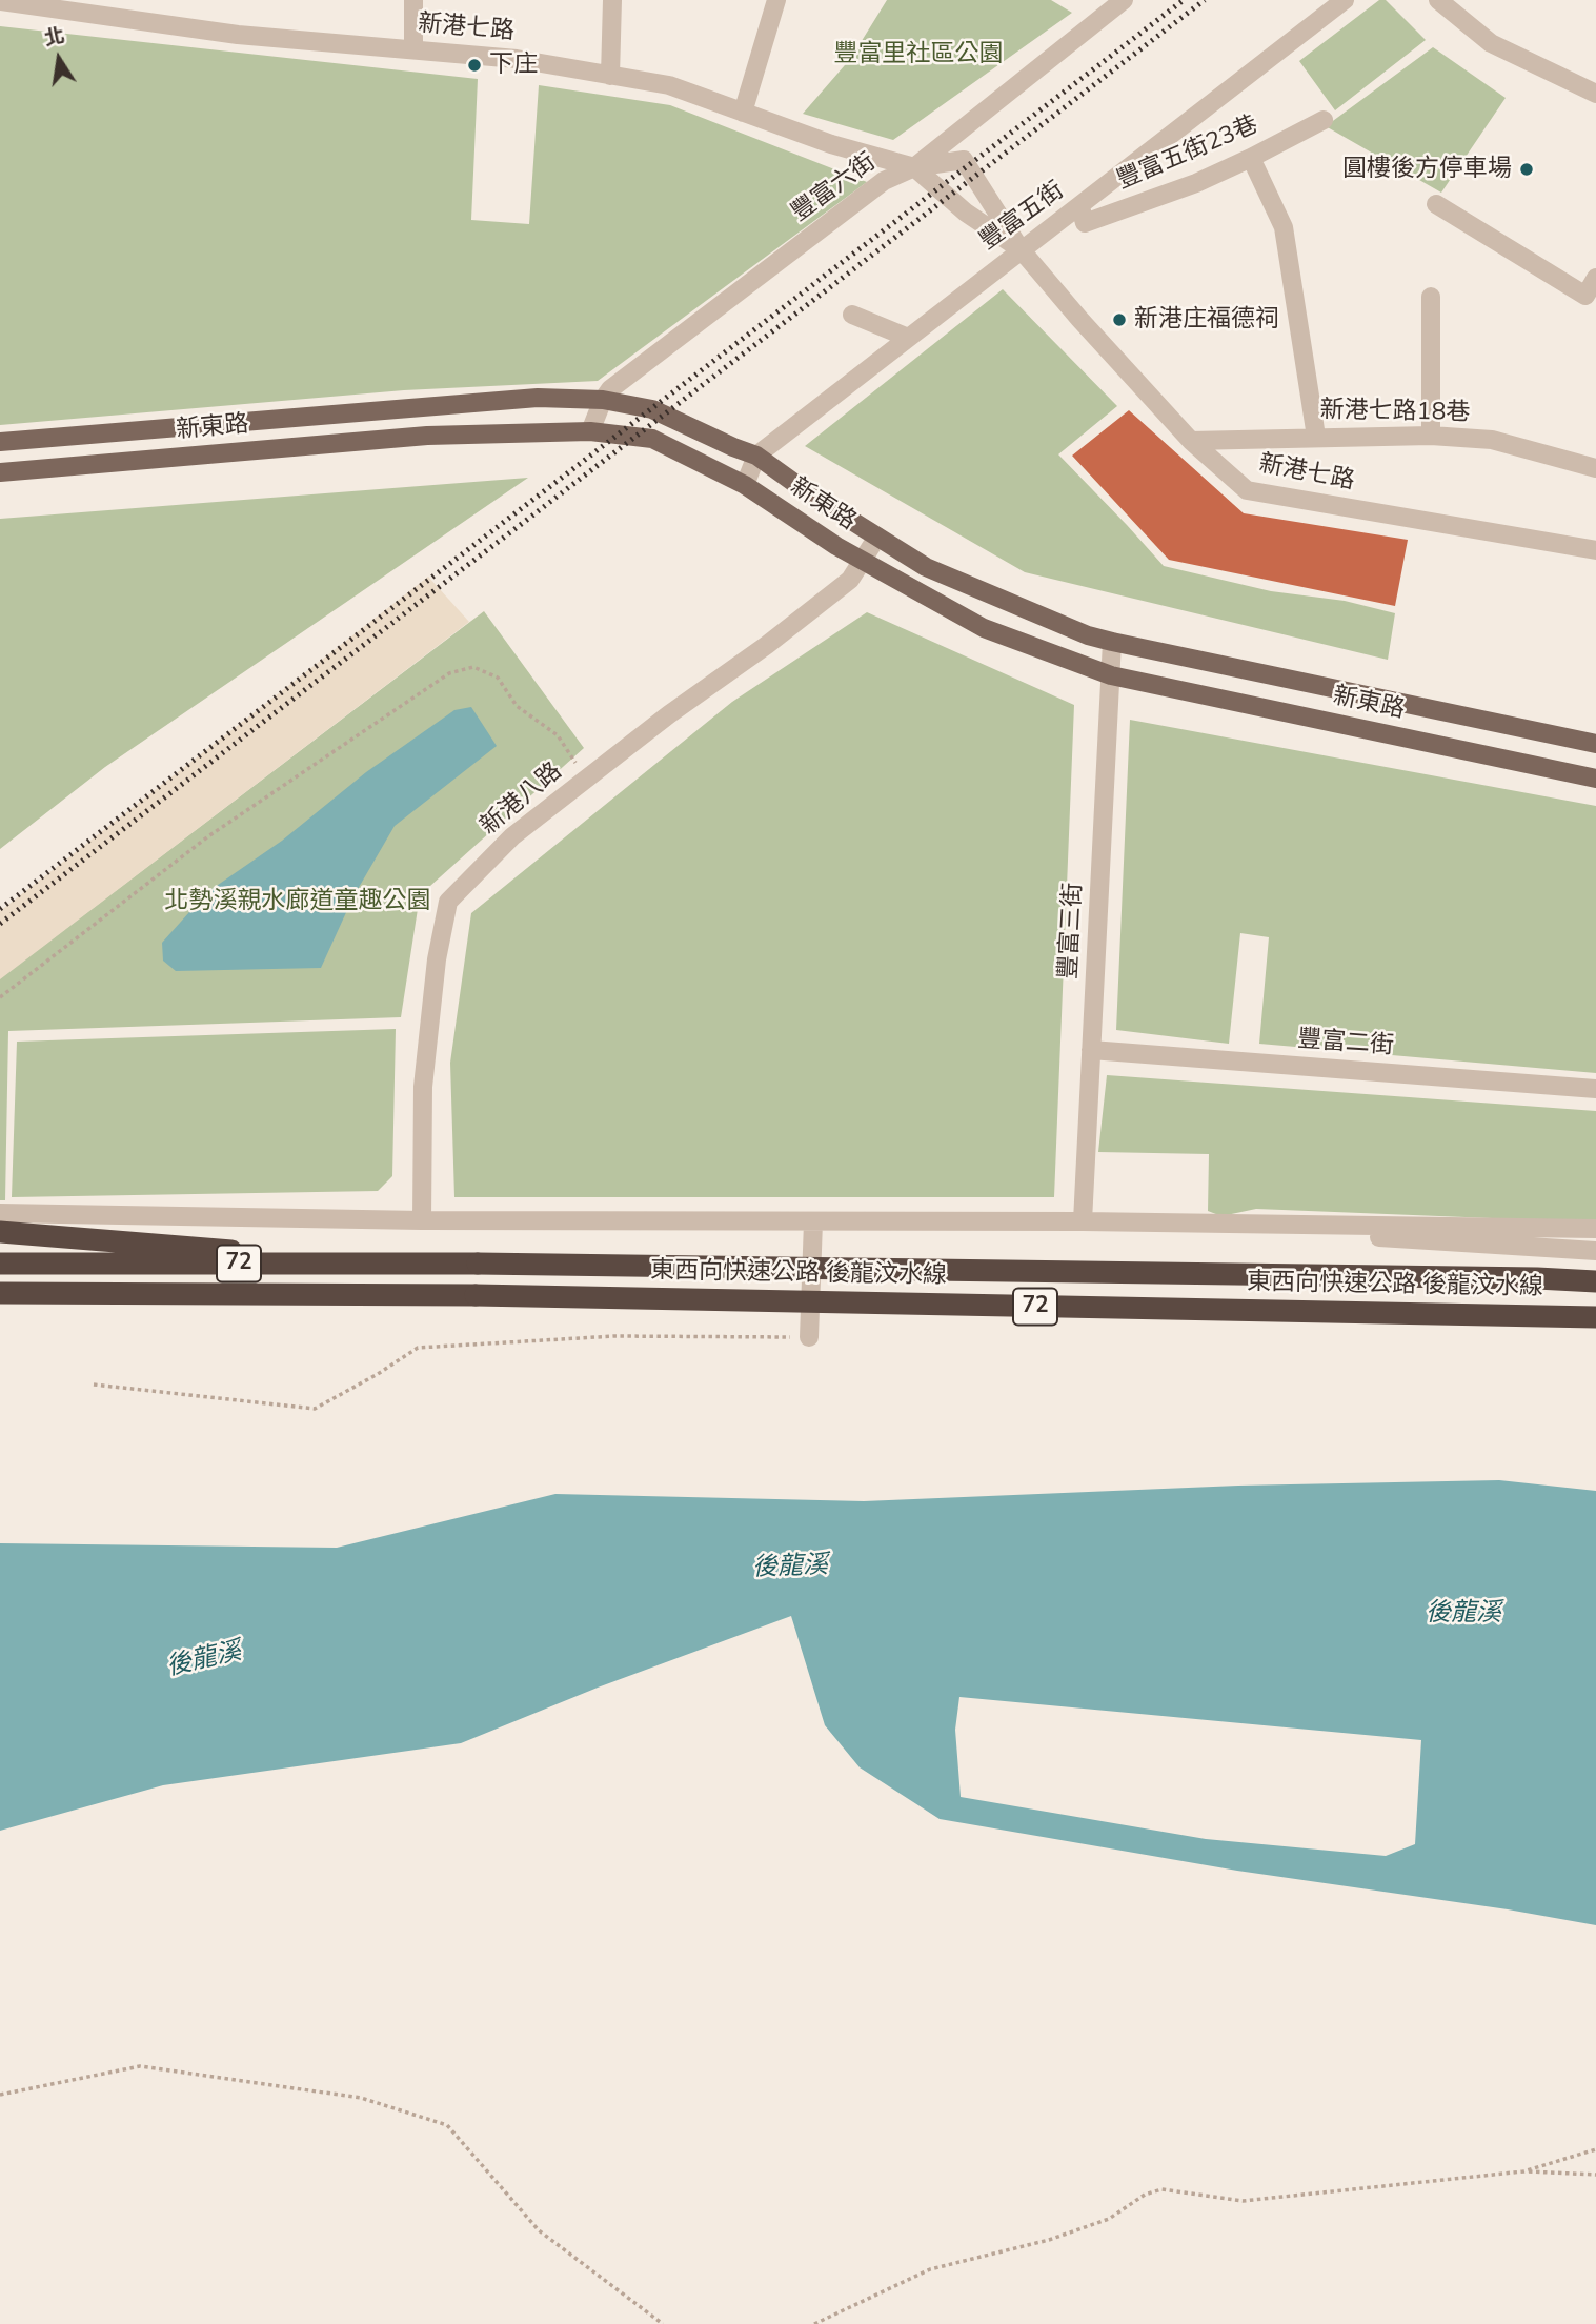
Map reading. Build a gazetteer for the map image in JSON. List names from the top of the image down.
{
  "streets": {
    "highway": ["72", "東西向快速公路 後龍汶水線"],
    "main road": ["新東路"],
    "street": [
      "新港七路",
      "豐富五街23巷",
      "豐富六街",
      "豐富五街",
      "新港七路18巷",
      "新港八路",
      "豐富三街",
      "豐富二街"
    ]
  },
  "crossings": [
    ["新港七路", "豐富六街"],
    ["新港七路", "豐富五街"],
    ["新港七路", "新港七路18巷"],
    ["豐富五街23巷", "豐富五街"],
    ["豐富六街", "新東路"],
    ["豐富五街", "新東路"],
    ["新東路", "新港八路"],
    ["新東路", "豐富三街"],
    ["豐富三街", "豐富二街"]
  ],
  "water": ["後龍溪"],
  "parks": ["豐富里社區公園", "北勢溪親水廊道童趣公園"],
  "places": ["下庄", "圓樓後方停車場", "新港庄福德祠"],
  "north": "top"
}
